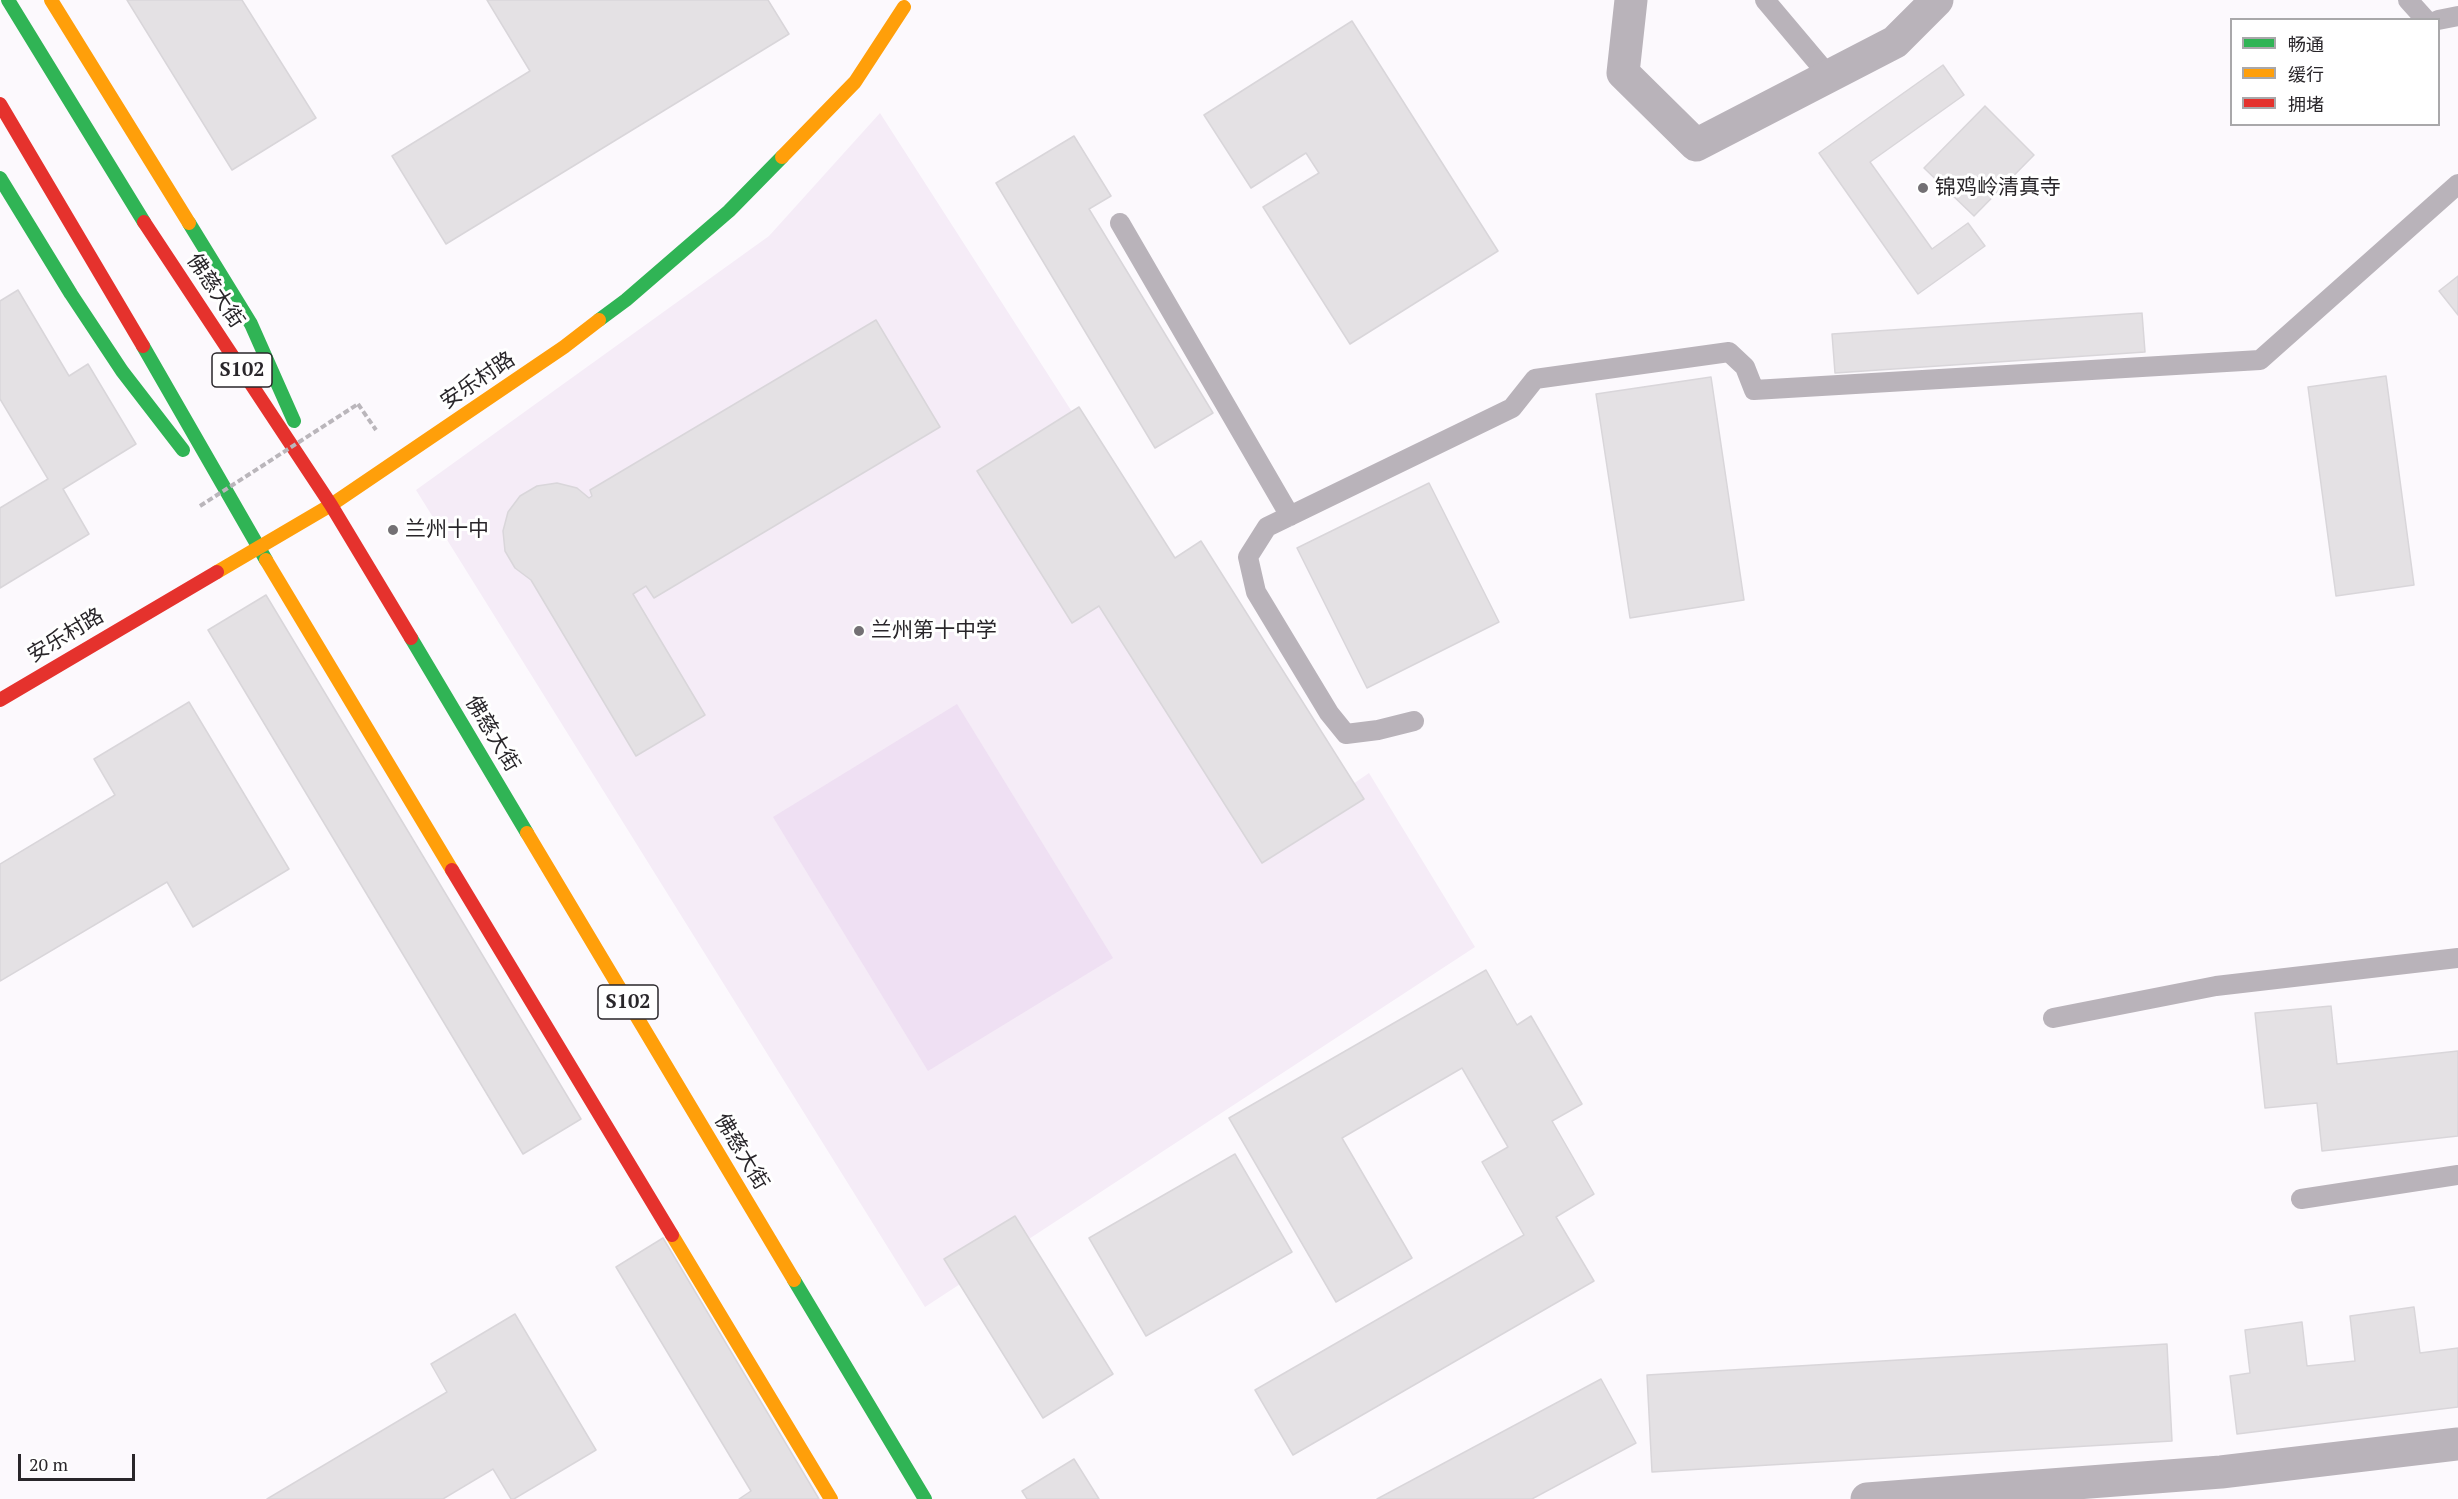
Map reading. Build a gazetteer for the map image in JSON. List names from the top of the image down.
{
  "streets": {
    "main road": ["佛慈大街", "S102", "安乐村路"]
  },
  "crossings": [
    ["佛慈大街", "安乐村路"]
  ],
  "places": ["锦鸡岭清真寺", "兰州十中", "兰州第十中学"],
  "legend": ["畅通", "缓行", "拥堵"],
  "scale_bar": "20 m"
}
